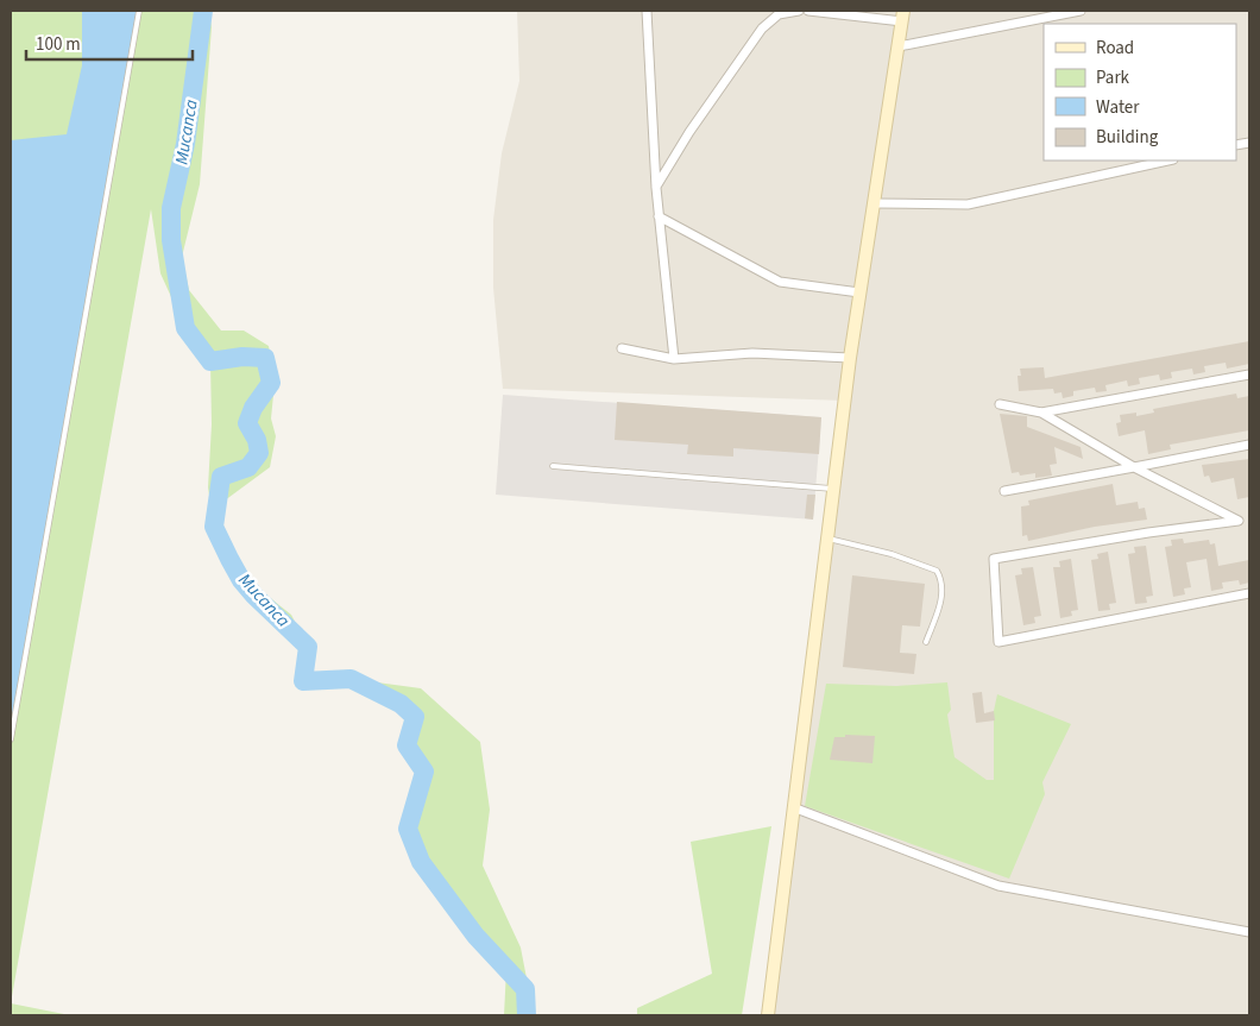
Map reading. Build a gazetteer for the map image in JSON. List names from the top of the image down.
{
  "water": ["Mucanca"],
  "legend": [
    "Road",
    "Park",
    "Water",
    "Building"
  ],
  "scale_bar": "100 m"
}
